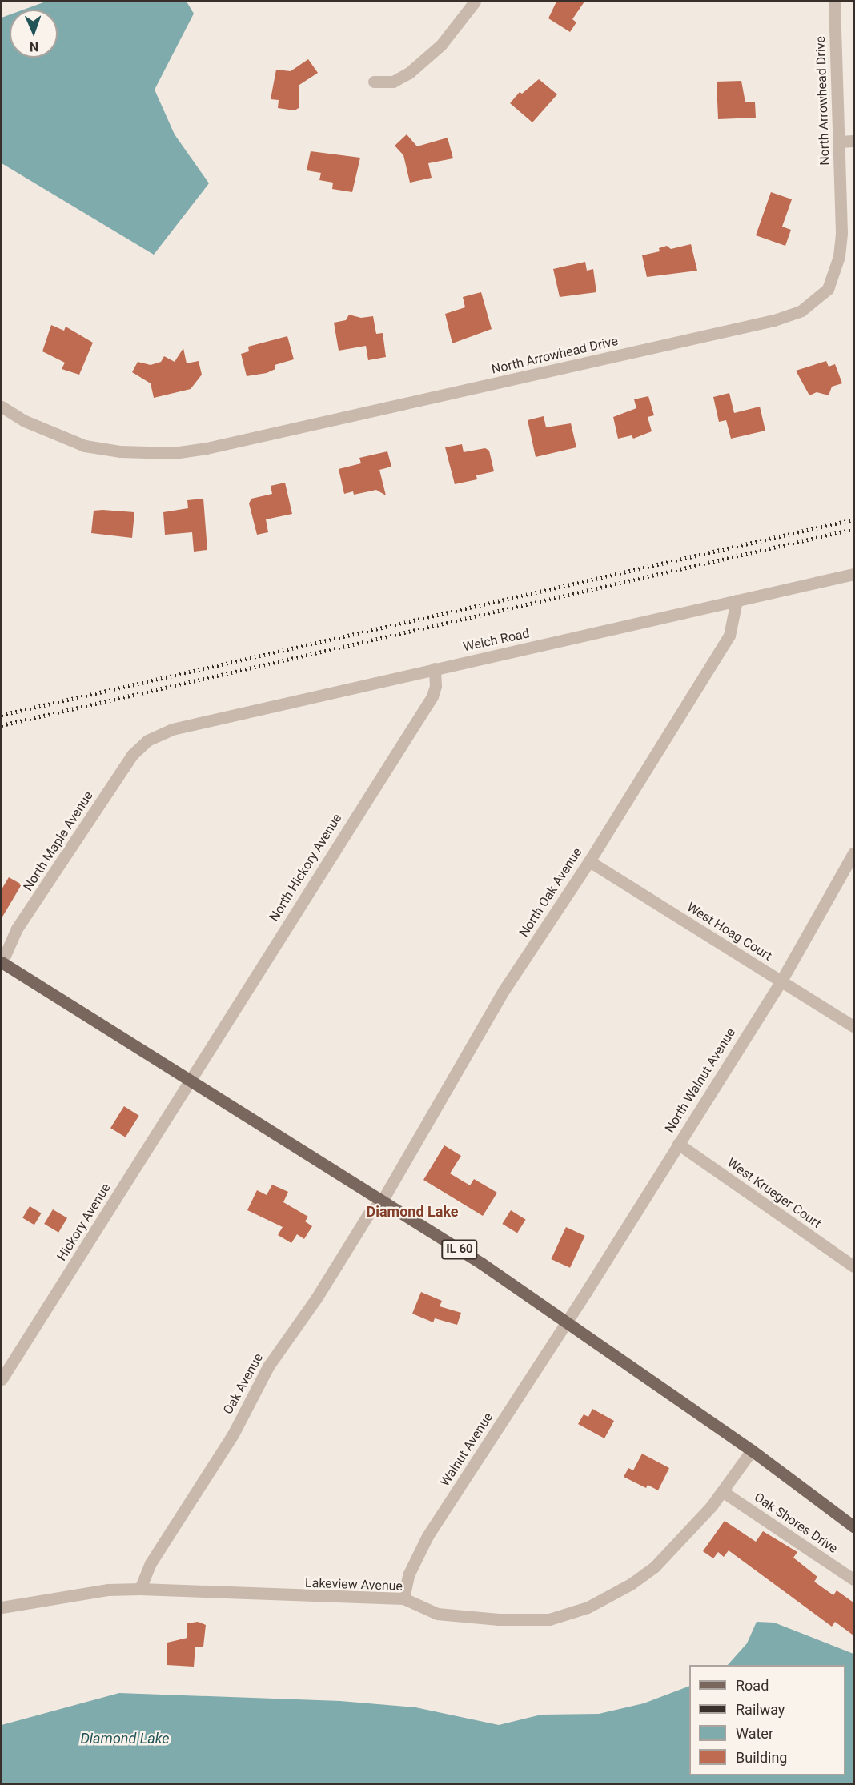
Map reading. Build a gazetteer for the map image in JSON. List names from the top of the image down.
{
  "streets": {
    "main road": ["IL 60"],
    "street": [
      "North Arrowhead Drive",
      "Weich Road",
      "North Maple Avenue",
      "North Hickory Avenue",
      "North Oak Avenue",
      "West Hoag Court",
      "North Walnut Avenue",
      "West Krueger Court",
      "Hickory Avenue",
      "Oak Avenue",
      "Walnut Avenue",
      "Oak Shores Drive",
      "Lakeview Avenue"
    ]
  },
  "crossings": [
    ["Weich Road", "North Maple Avenue"],
    ["Weich Road", "North Hickory Avenue"],
    ["Weich Road", "North Oak Avenue"],
    ["North Maple Avenue", "IL 60"],
    ["North Hickory Avenue", "Hickory Avenue"],
    ["North Hickory Avenue", "IL 60"],
    ["North Oak Avenue", "West Hoag Court"],
    ["North Oak Avenue", "IL 60"],
    ["North Oak Avenue", "Oak Avenue"],
    ["West Hoag Court", "North Walnut Avenue"],
    ["North Walnut Avenue", "West Krueger Court"],
    ["North Walnut Avenue", "IL 60"],
    ["North Walnut Avenue", "Walnut Avenue"],
    ["Hickory Avenue", "IL 60"],
    ["IL 60", "Oak Avenue"],
    ["IL 60", "Walnut Avenue"],
    ["IL 60", "Lakeview Avenue"],
    ["Oak Avenue", "Lakeview Avenue"],
    ["Walnut Avenue", "Lakeview Avenue"],
    ["Oak Shores Drive", "Lakeview Avenue"]
  ],
  "districts": ["Diamond Lake"],
  "water": ["Diamond Lake"],
  "legend": [
    "Road",
    "Railway",
    "Water",
    "Building"
  ],
  "north": "bottom"
}
